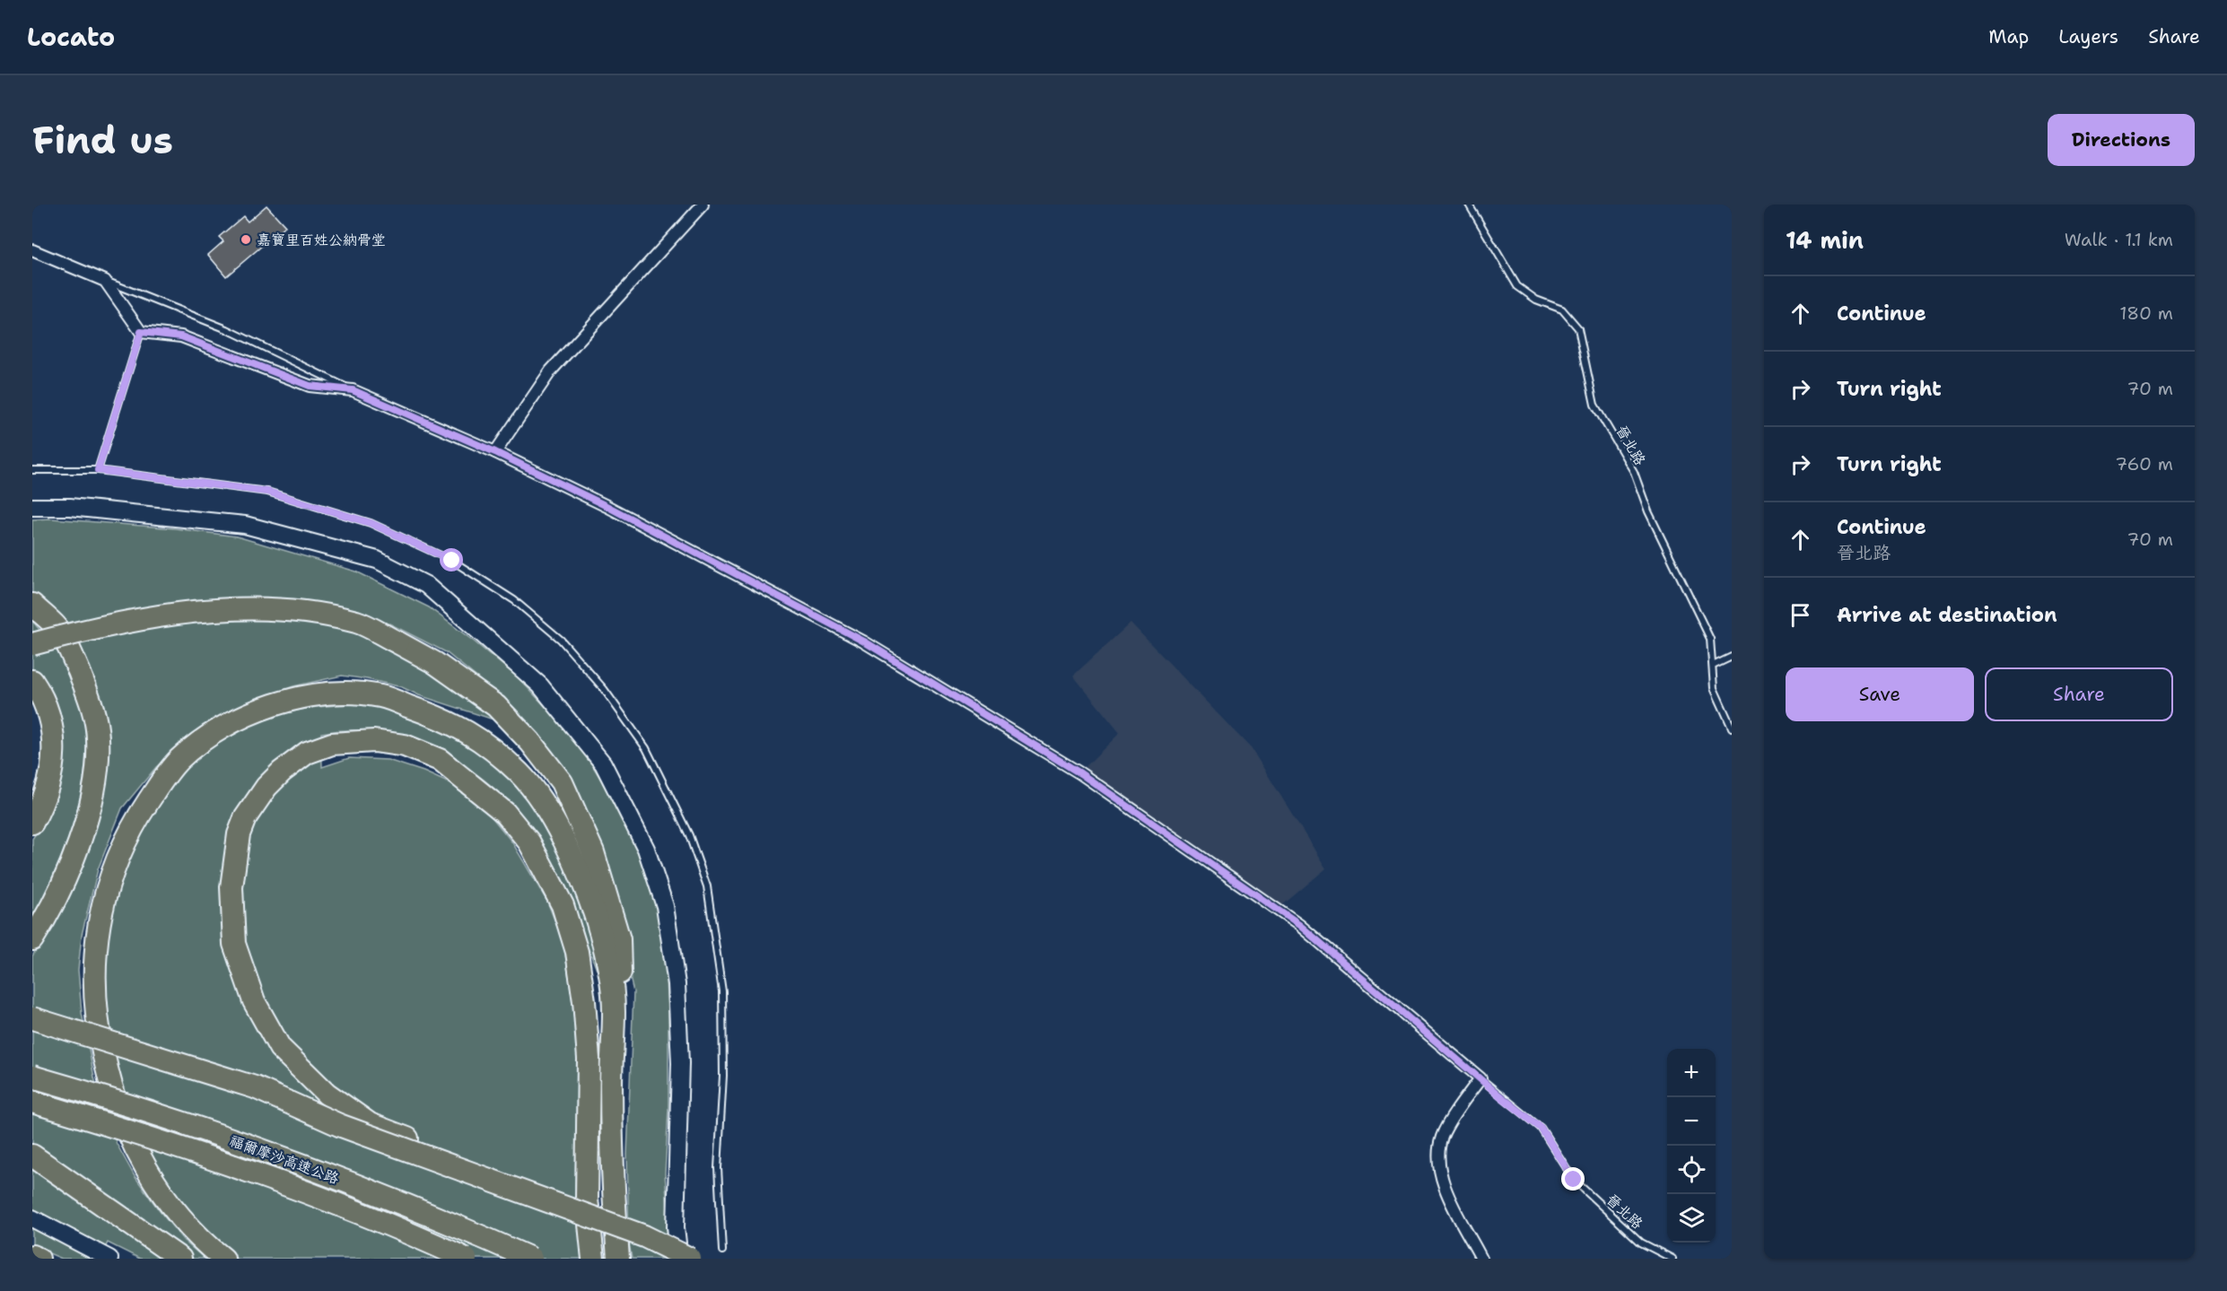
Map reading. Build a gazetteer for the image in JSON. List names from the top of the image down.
{
  "streets": {
    "highway": ["福爾摩沙高速公路"],
    "lane": ["晉北路"]
  },
  "places": ["嘉寶里百姓公納骨堂"],
  "page": {
    "header": "Locato",
    "nav": ["Map", "Layers", "Share"],
    "buttons": [
      "Directions",
      ["Save", "Share"]
    ],
    "title": "Find us",
    "heading": ["14 min", "Walk · 1.1 km"],
    "list": [
      ["Continue", "180 m"],
      ["Turn right", "70 m"],
      ["Turn right", "760 m"],
      ["Continue", "晉北路", "70 m"],
      "Arrive at destination"
    ],
    "map_buttons": ["+", "−"]
  }
}
